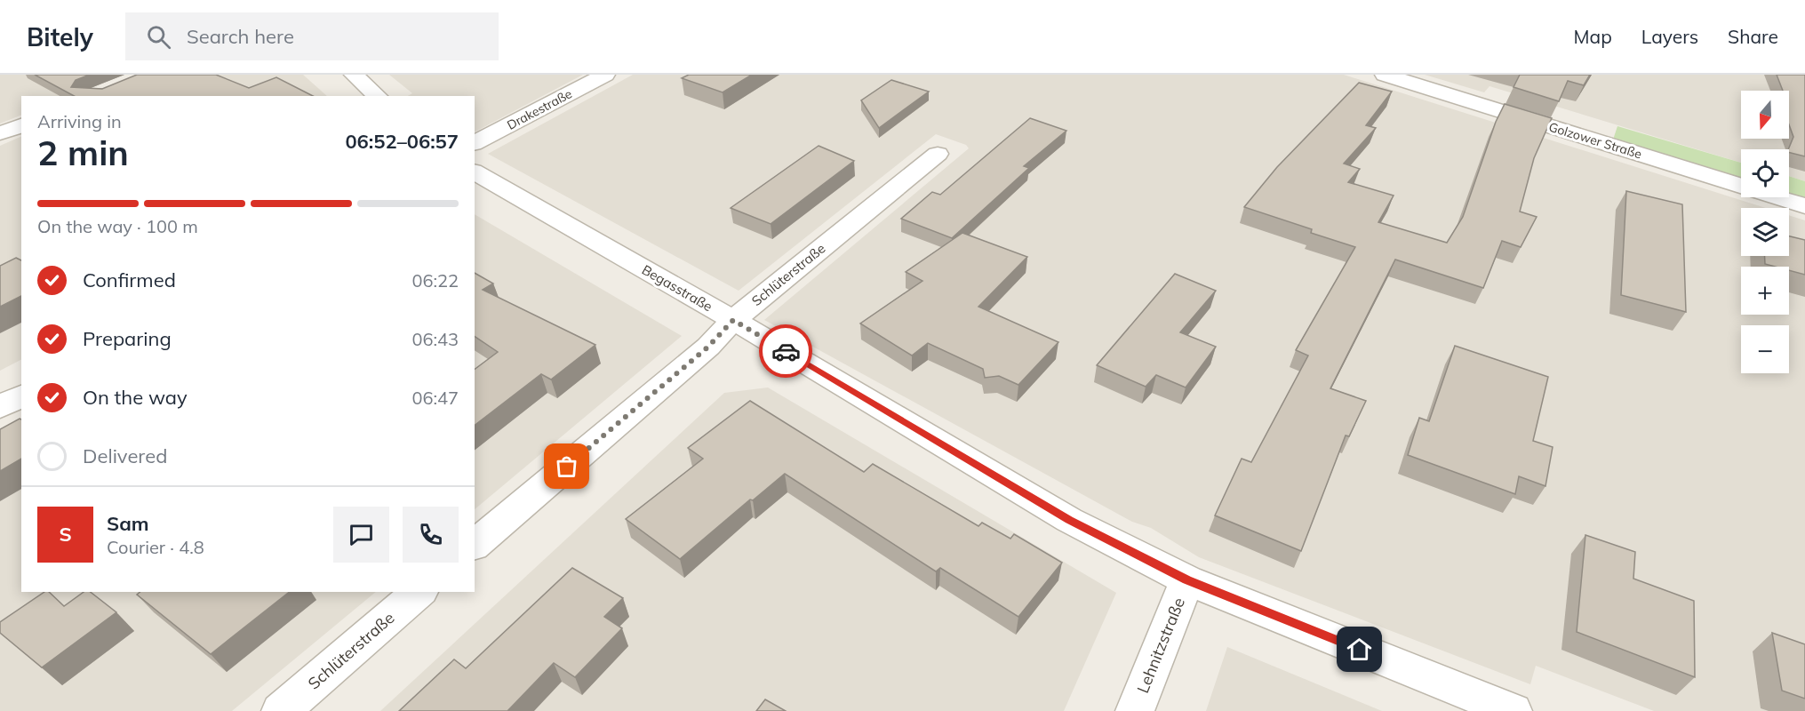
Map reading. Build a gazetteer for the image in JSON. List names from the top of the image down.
{
  "streets": {
    "street": [
      "Drakestraße",
      "Golzower Straße",
      "Schlüterstraße",
      "Begasstraße",
      "Lehnitzstraße"
    ]
  },
  "crossings": [
    ["Schlüterstraße", "Begasstraße"],
    ["Begasstraße", "Lehnitzstraße"]
  ],
  "north": "bottom",
  "page": {
    "header": "Bitely",
    "search": "Search here",
    "nav": ["Map", "Layers", "Share"],
    "map_buttons": ["+", "−"],
    "heading": ["2 min", "Arriving in", "06:52–06:57"],
    "panel": ["Sam", "Courier · 4.8"],
    "bar": "On the way · 100 m",
    "list": [
      ["Confirmed", "06:22"],
      ["Preparing", "06:43"],
      ["On the way", "06:47"],
      "Delivered"
    ],
    "round": "S"
  }
}
